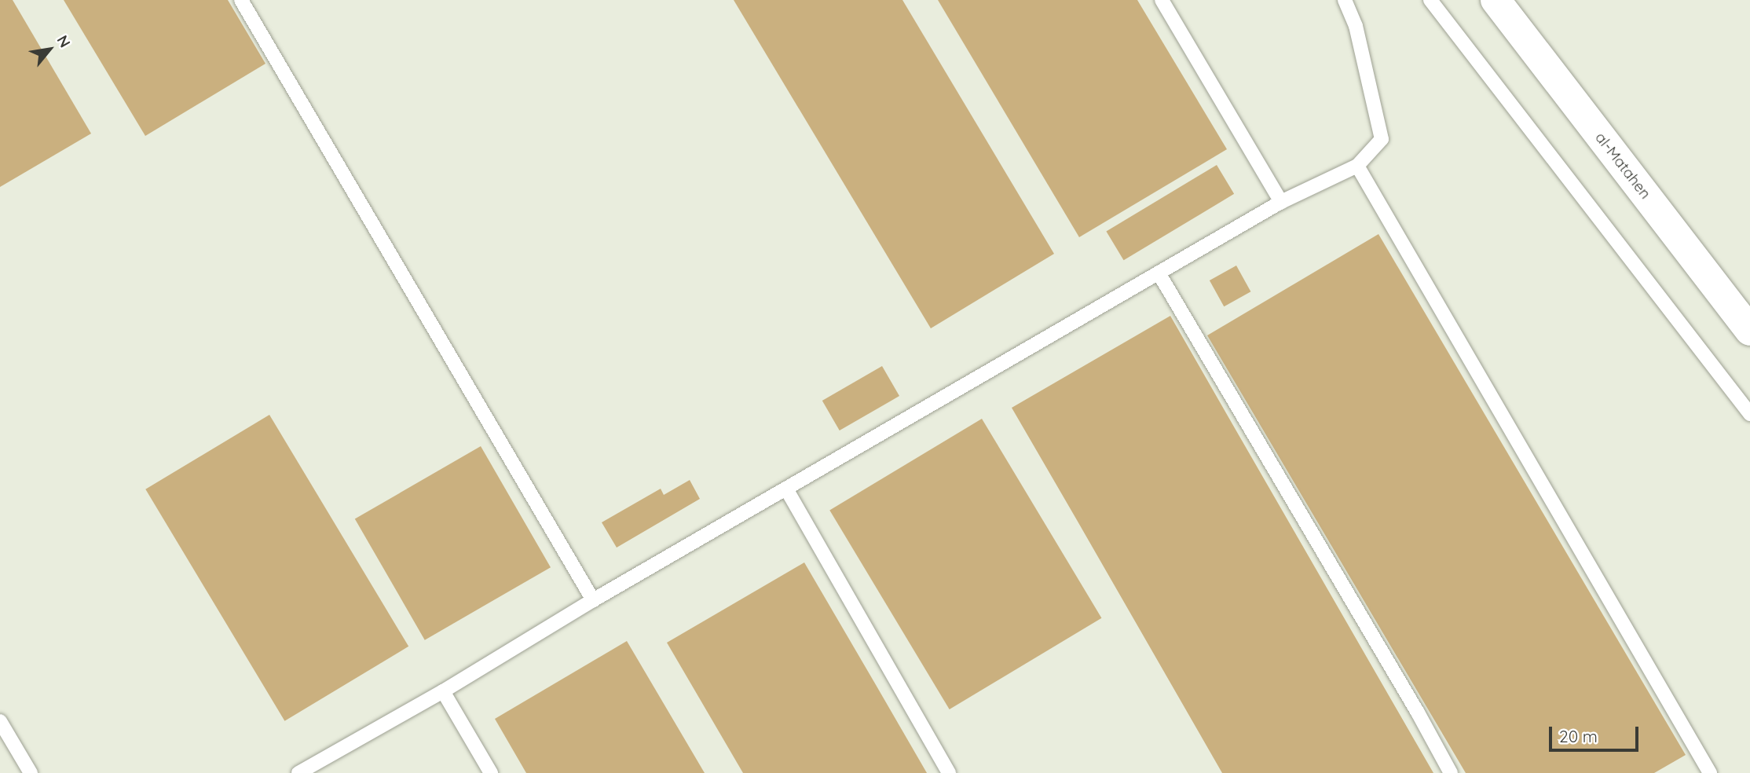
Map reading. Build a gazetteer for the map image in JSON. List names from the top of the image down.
{
  "streets": {
    "main road": ["al-Matahen"]
  },
  "scale_bar": "20 m",
  "north": "top right"
}
